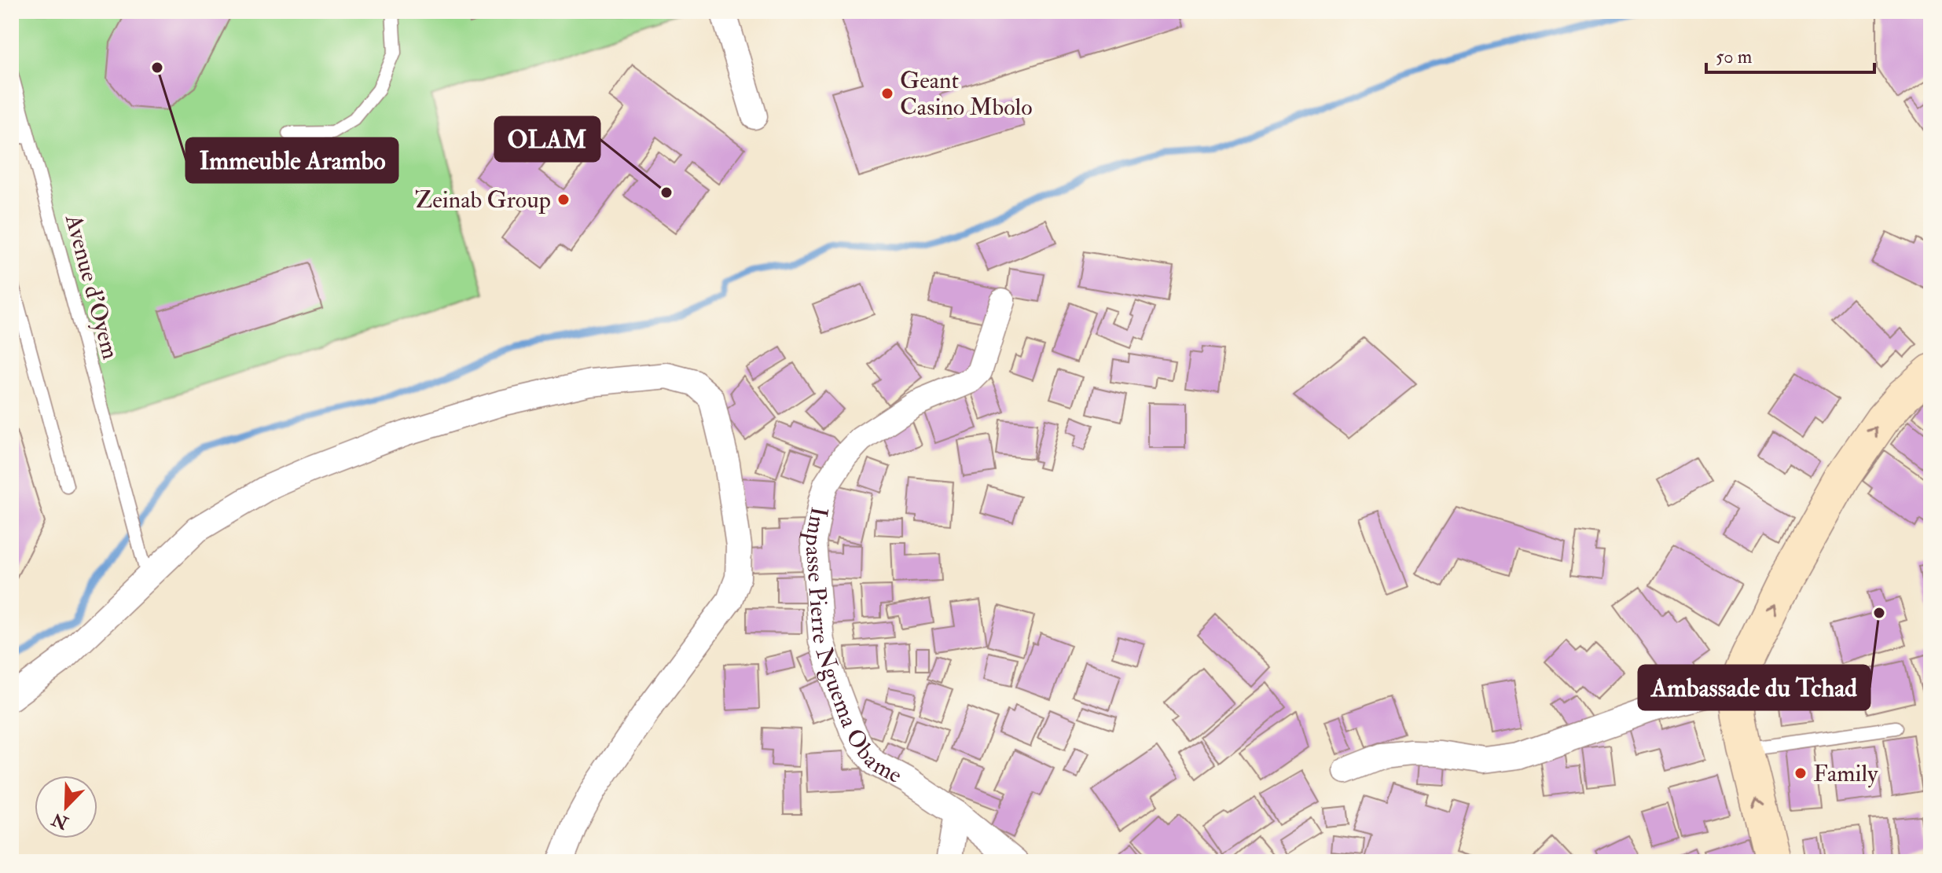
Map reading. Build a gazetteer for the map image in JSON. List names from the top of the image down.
{
  "streets": {
    "street": ["Impasse Pierre Nguema Obame"],
    "lane": ["Avenue d'Oyem"]
  },
  "places": [
    "Immeuble Arambo",
    "Geant Casino Mbolo",
    "OLAM",
    "Zeinab Group",
    "Ambassade du Tchad",
    "Family"
  ],
  "scale_bar": "50 m",
  "north": "bottom left"
}
